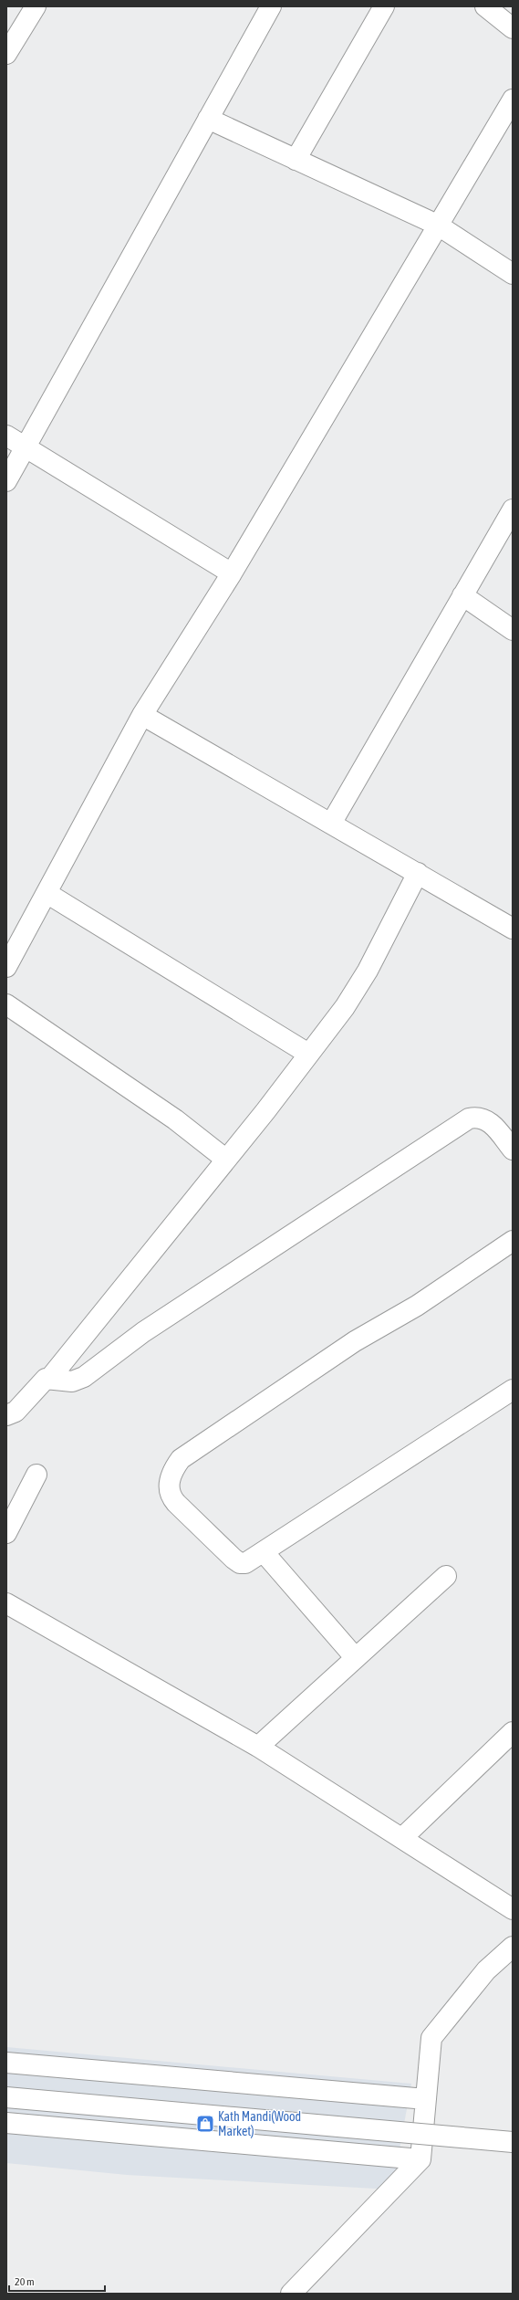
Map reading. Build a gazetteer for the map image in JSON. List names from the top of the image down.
{
  "places": {
    "shop": ["Kath Mandi(Wood Market)"]
  },
  "scale_bar": "20 m"
}
